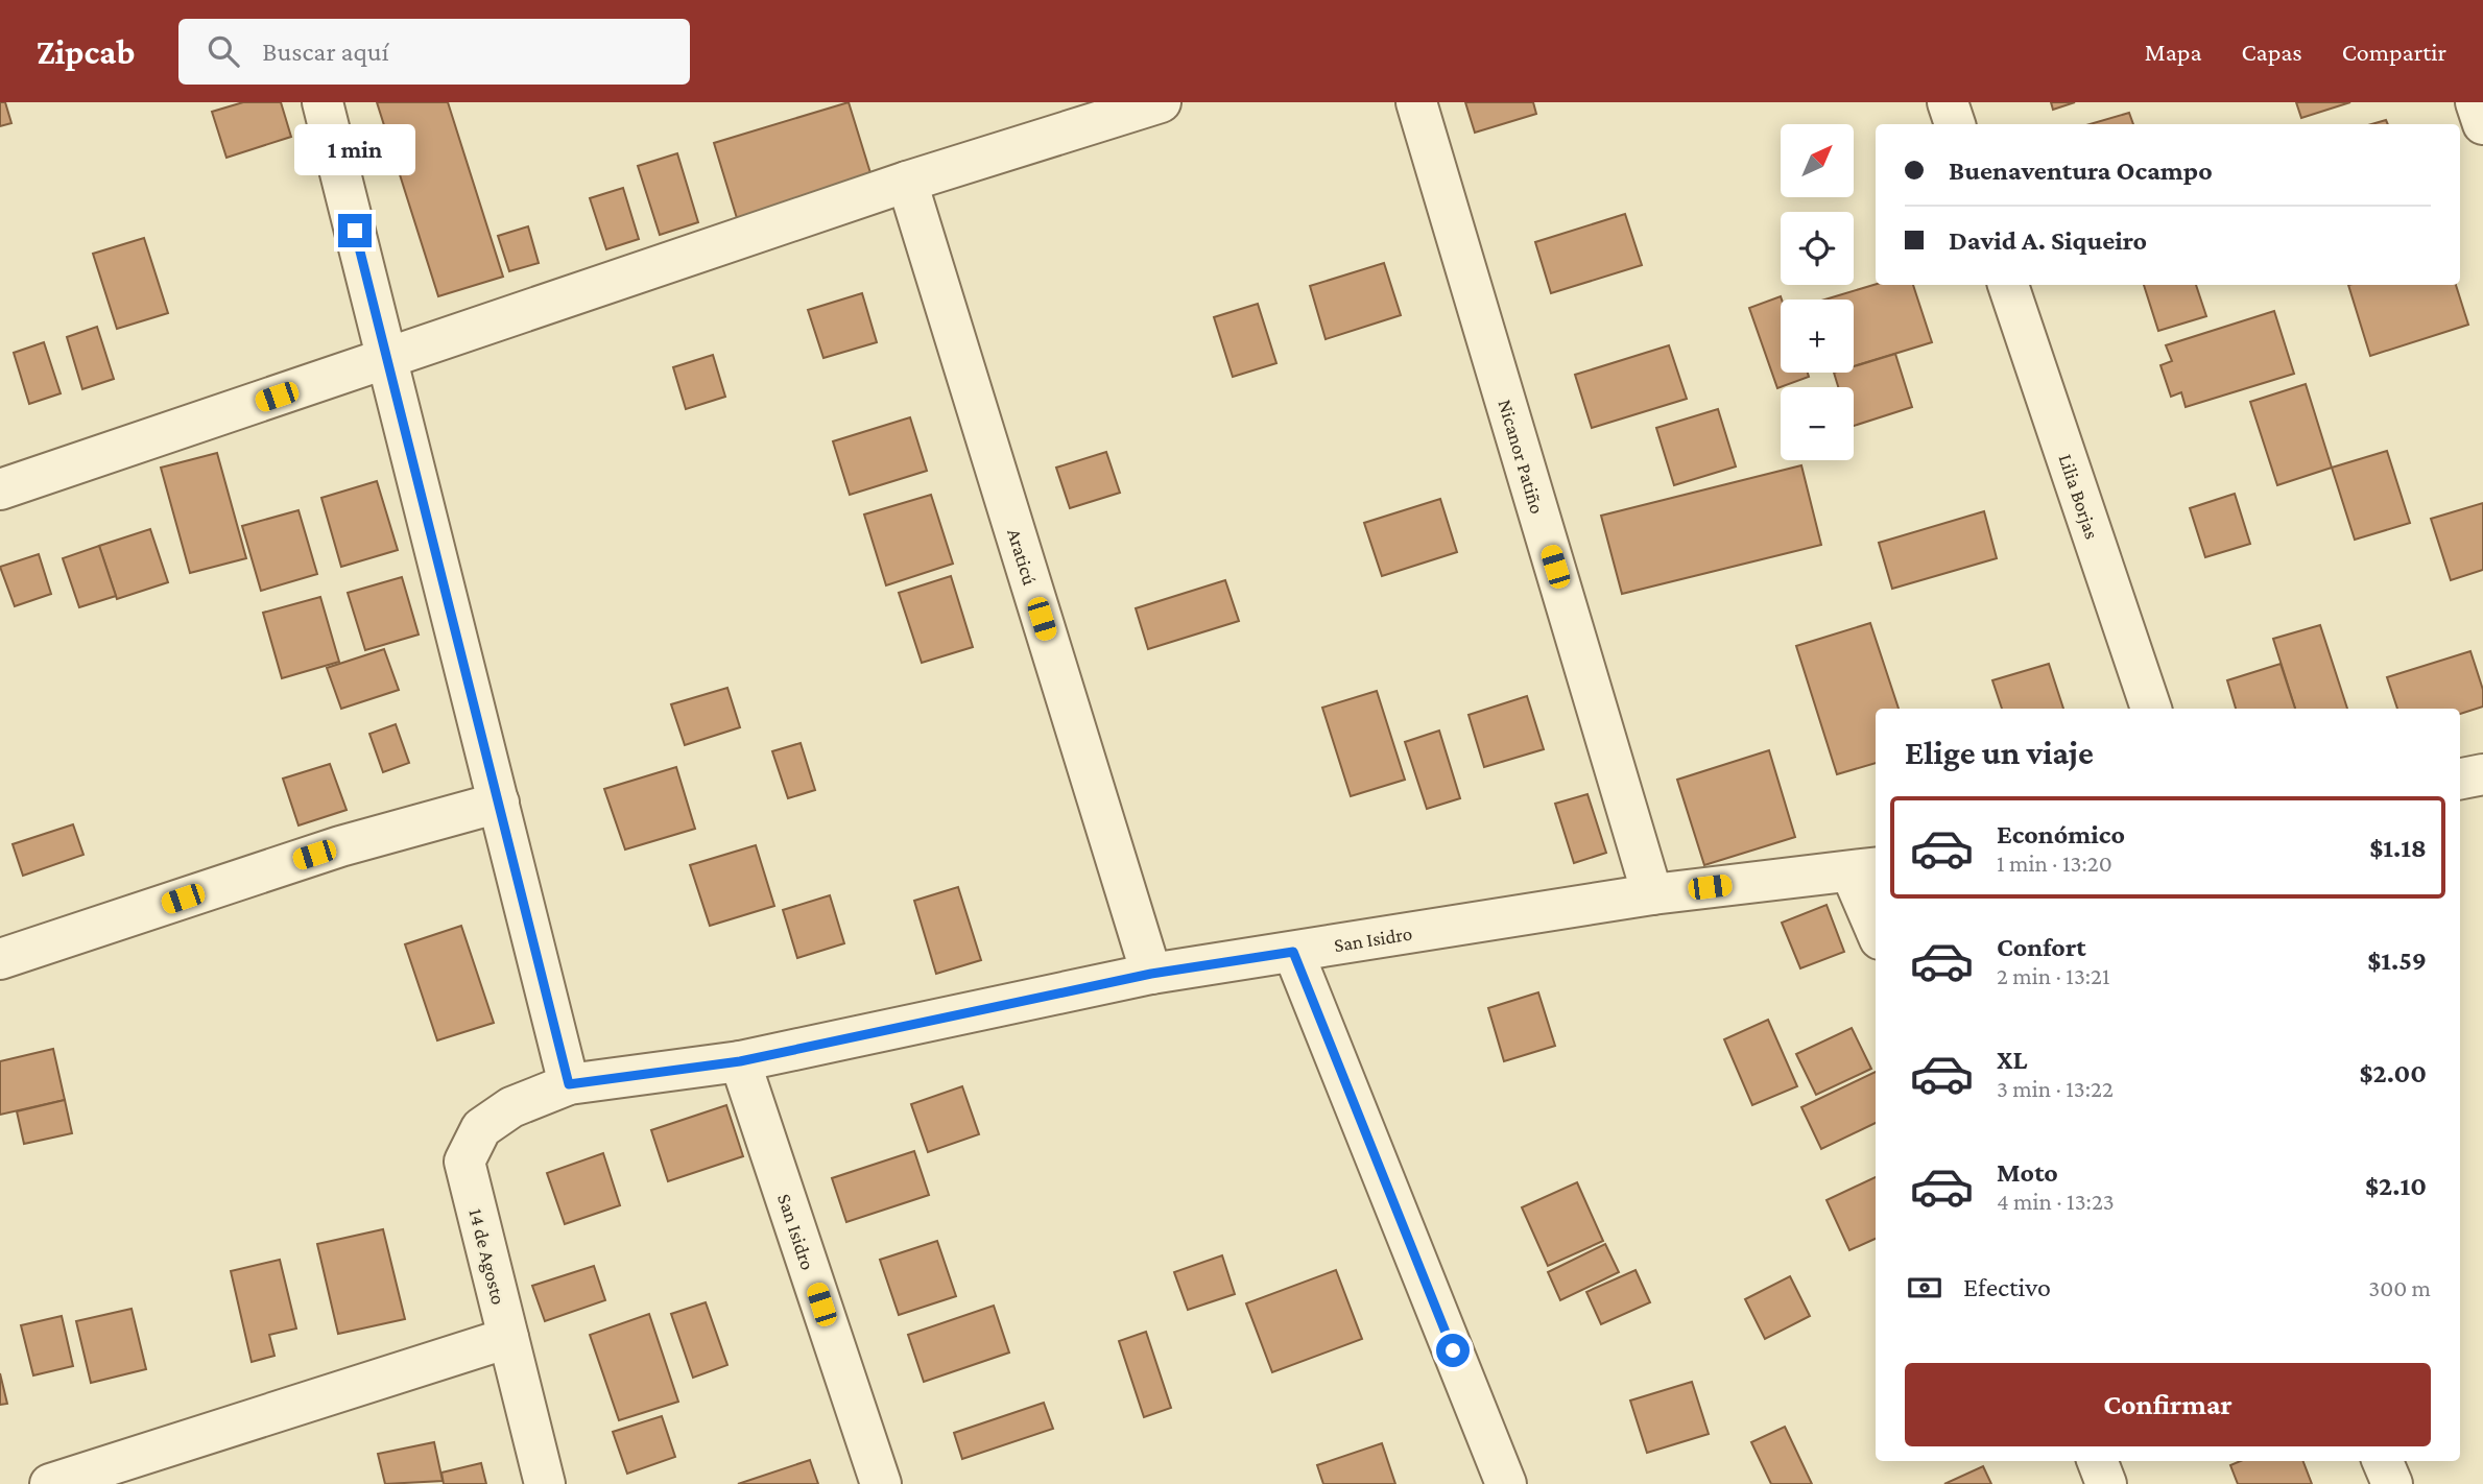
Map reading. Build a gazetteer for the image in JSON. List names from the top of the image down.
{
  "streets": {
    "street": [
      "Nicanor Patiño",
      "Lilia Borjas",
      "Araticú",
      "San Isidro",
      "14 de Agosto"
    ]
  },
  "crossings": [
    ["Nicanor Patiño", "San Isidro"],
    ["Araticú", "San Isidro"],
    ["San Isidro", "14 de Agosto"]
  ],
  "north": "top right",
  "page": {
    "header": "Zipcab",
    "search": "Buscar aquí",
    "nav": ["Mapa", "Capas", "Compartir"],
    "map_buttons": ["+", "−"],
    "bubble": "1 min",
    "banner": ["Buenaventura Ocampo", "David A. Siqueiro"],
    "heading": "Elige un viaje",
    "list": [
      {
        "name": "Económico",
        "note": "1 min · 13:20",
        "value": "$1.18"
      },
      {
        "name": "Confort",
        "note": "2 min · 13:21",
        "value": "$1.59"
      },
      {
        "name": "XL",
        "note": "3 min · 13:22",
        "value": "$2.00"
      },
      {
        "name": "Moto",
        "note": "4 min · 13:23",
        "value": "$2.10"
      }
    ],
    "pay": ["Efectivo", "300 m"],
    "buttons": "Confirmar"
  }
}
